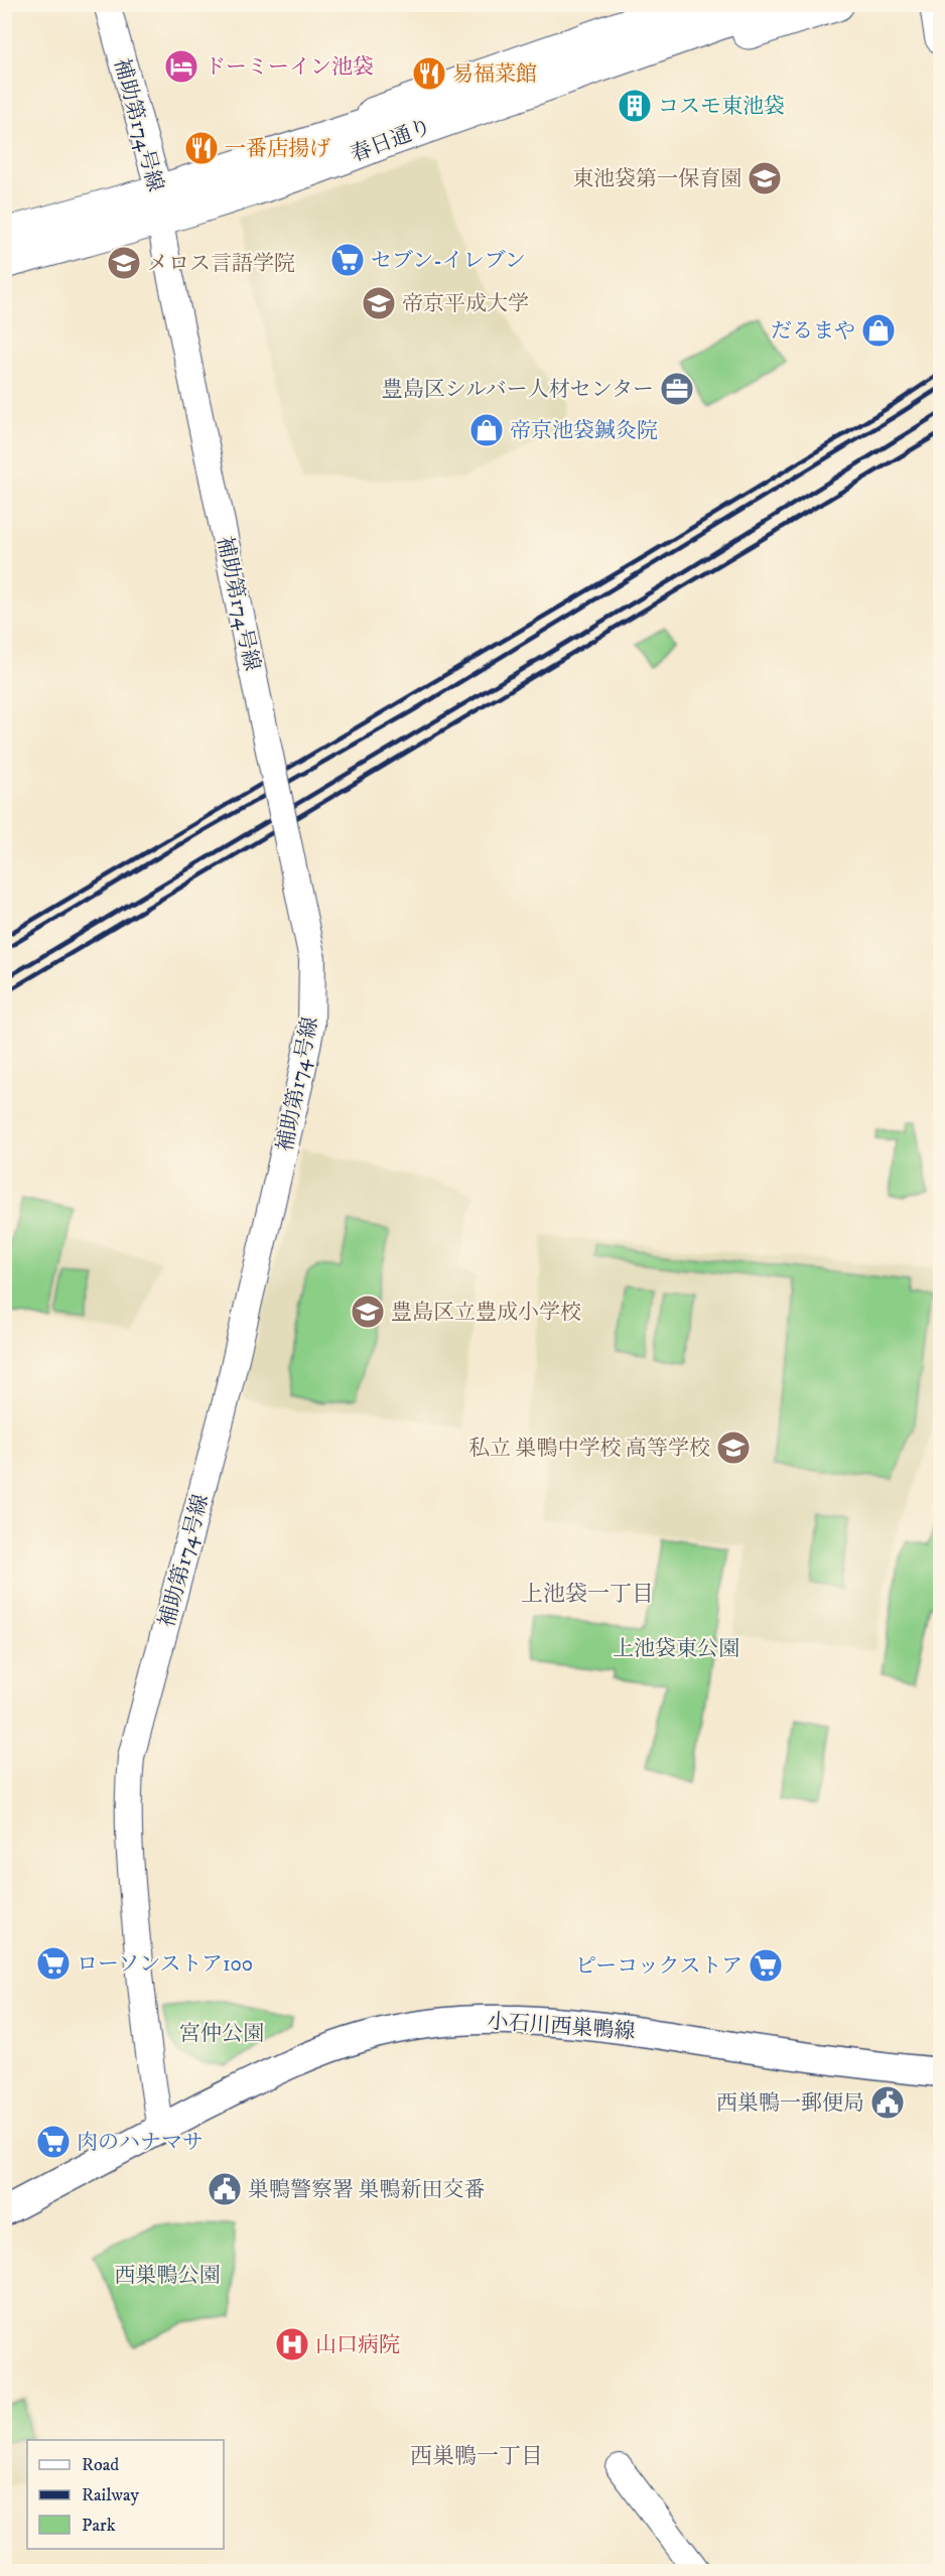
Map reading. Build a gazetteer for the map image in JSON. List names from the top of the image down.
{
  "streets": {
    "highway": ["春日通り"],
    "main road": ["小石川西巣鴨線"],
    "street": ["補助第174号線"]
  },
  "crossings": [
    ["補助第174号線", "春日通り"],
    ["補助第174号線", "小石川西巣鴨線"]
  ],
  "districts": ["上池袋一丁目", "西巣鴨一丁目"],
  "parks": ["上池袋東公園", "宮仲公園", "西巣鴨公園"],
  "places": {
    "hotel": ["ドーミーイン池袋"],
    "restaurant": ["易福菜館", "一番店揚げ"],
    "building": ["コスモ東池袋"],
    "school or university": [
      "東池袋第一保育園",
      "メロス言語学院",
      "帝京平成大学",
      "豊島区立豊成小学校",
      "私立 巣鴨中学校 高等学校"
    ],
    "supermarket": [
      "セブン-イレブン",
      "ローソンストア100",
      "ピーコックストア",
      "肉のハナマサ"
    ],
    "shop": ["だるまや", "帝京池袋鍼灸院"],
    "office": ["豊島区シルバー人材センター"],
    "public building": ["西巣鴨一郵便局", "巣鴨警察署 巣鴨新田交番"],
    "hospital": ["山口病院"]
  },
  "legend": ["Road", "Railway", "Park"]
}
